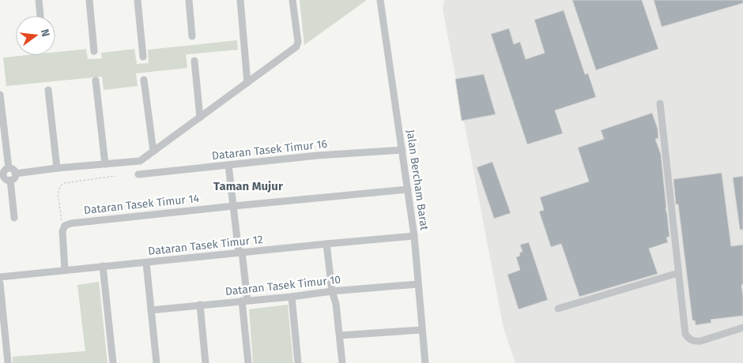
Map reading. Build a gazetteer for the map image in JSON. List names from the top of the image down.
{
  "streets": {
    "street": [
      "Dataran Tasek Timur 16",
      "Jalan Bercham Barat",
      "Dataran Tasek Timur 14",
      "Dataran Tasek Timur 12",
      "Dataran Tasek Timur 10"
    ]
  },
  "crossings": [
    ["Dataran Tasek Timur 16", "Jalan Bercham Barat"],
    ["Jalan Bercham Barat", "Dataran Tasek Timur 14"],
    ["Jalan Bercham Barat", "Dataran Tasek Timur 12"],
    ["Jalan Bercham Barat", "Dataran Tasek Timur 10"]
  ],
  "districts": ["Taman Mujur"],
  "north": "right"
}
